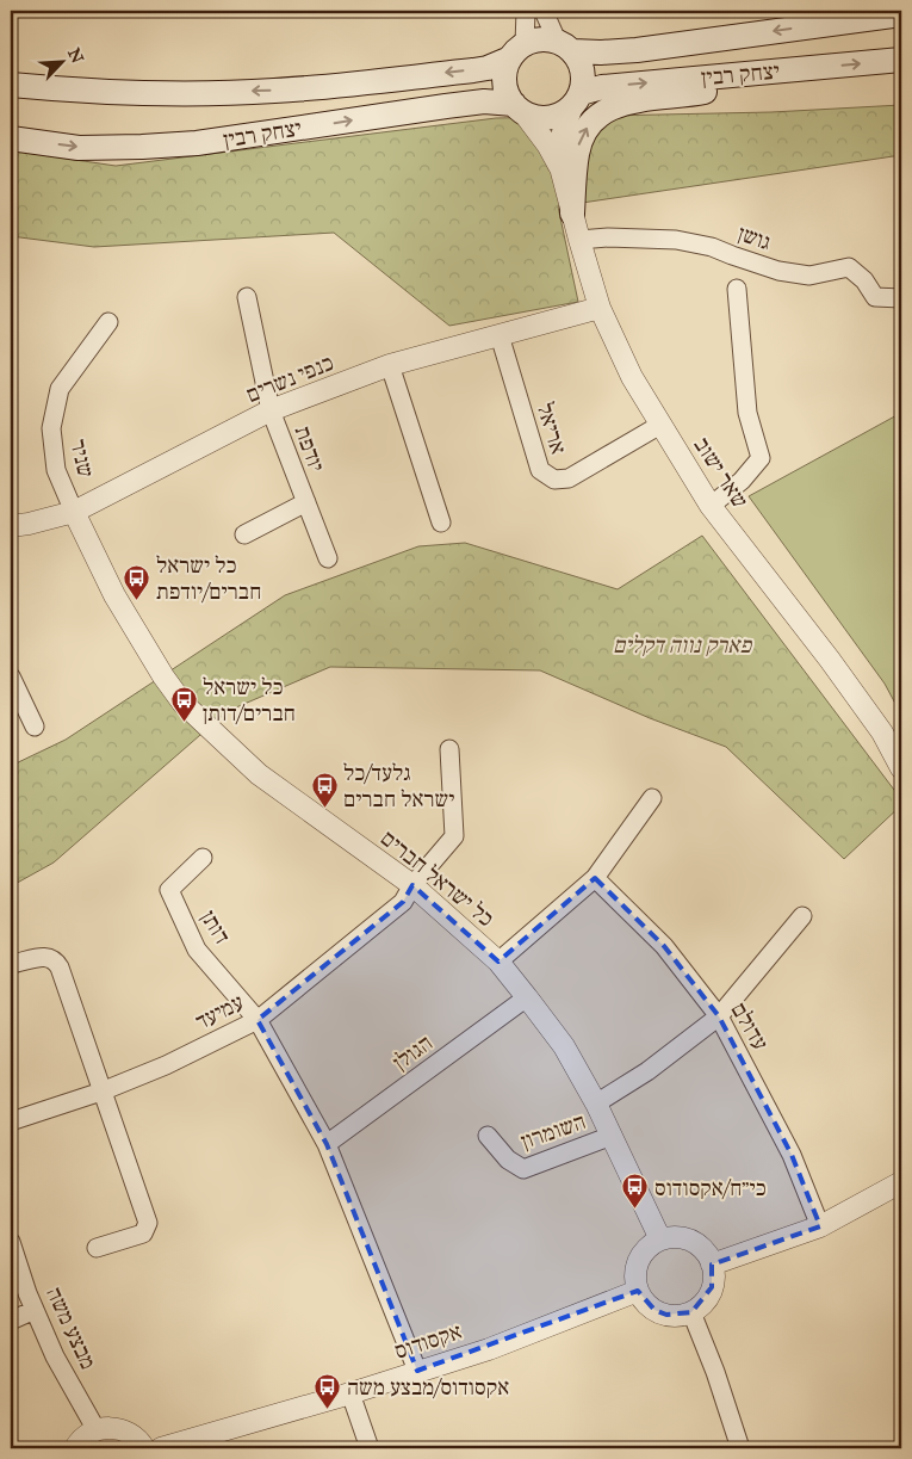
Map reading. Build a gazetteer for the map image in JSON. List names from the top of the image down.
{
  "streets": {
    "main road": ["יצחק רבין"],
    "street": [
      "גושן",
      "כנפי נשרים",
      "אריאל",
      "יודפת",
      "שניר",
      "שאר ישוב",
      "כל ישראל חברים",
      "דותן",
      "עמיעד",
      "עדולם",
      "הגולן",
      "השומרון",
      "מבצע משה",
      "אקסודוס"
    ]
  },
  "crossings": [
    ["יצחק רבין", "שאר ישוב"],
    ["גושן", "שאר ישוב"],
    ["כנפי נשרים", "אריאל"],
    ["כנפי נשרים", "יודפת"],
    ["כנפי נשרים", "שניר"],
    ["כנפי נשרים", "שאר ישוב"],
    ["כנפי נשרים", "כל ישראל חברים"],
    ["אריאל", "שאר ישוב"],
    ["שניר", "כל ישראל חברים"],
    ["כל ישראל חברים", "עמיעד"],
    ["כל ישראל חברים", "הגולן"],
    ["כל ישראל חברים", "השומרון"],
    ["כל ישראל חברים", "אקסודוס"],
    ["דותן", "עמיעד"]
  ],
  "parks": ["פארק נווה דקלים"],
  "places": {
    "bus stop": [
      "כל ישראל חברים/יודפת",
      "כל ישראל חברים/דותן",
      "גלעד/כל ישראל חברים",
      "כי״ח/אקסודוס",
      "אקסודוס/מבצע משה"
    ]
  },
  "north": "top right"
}
